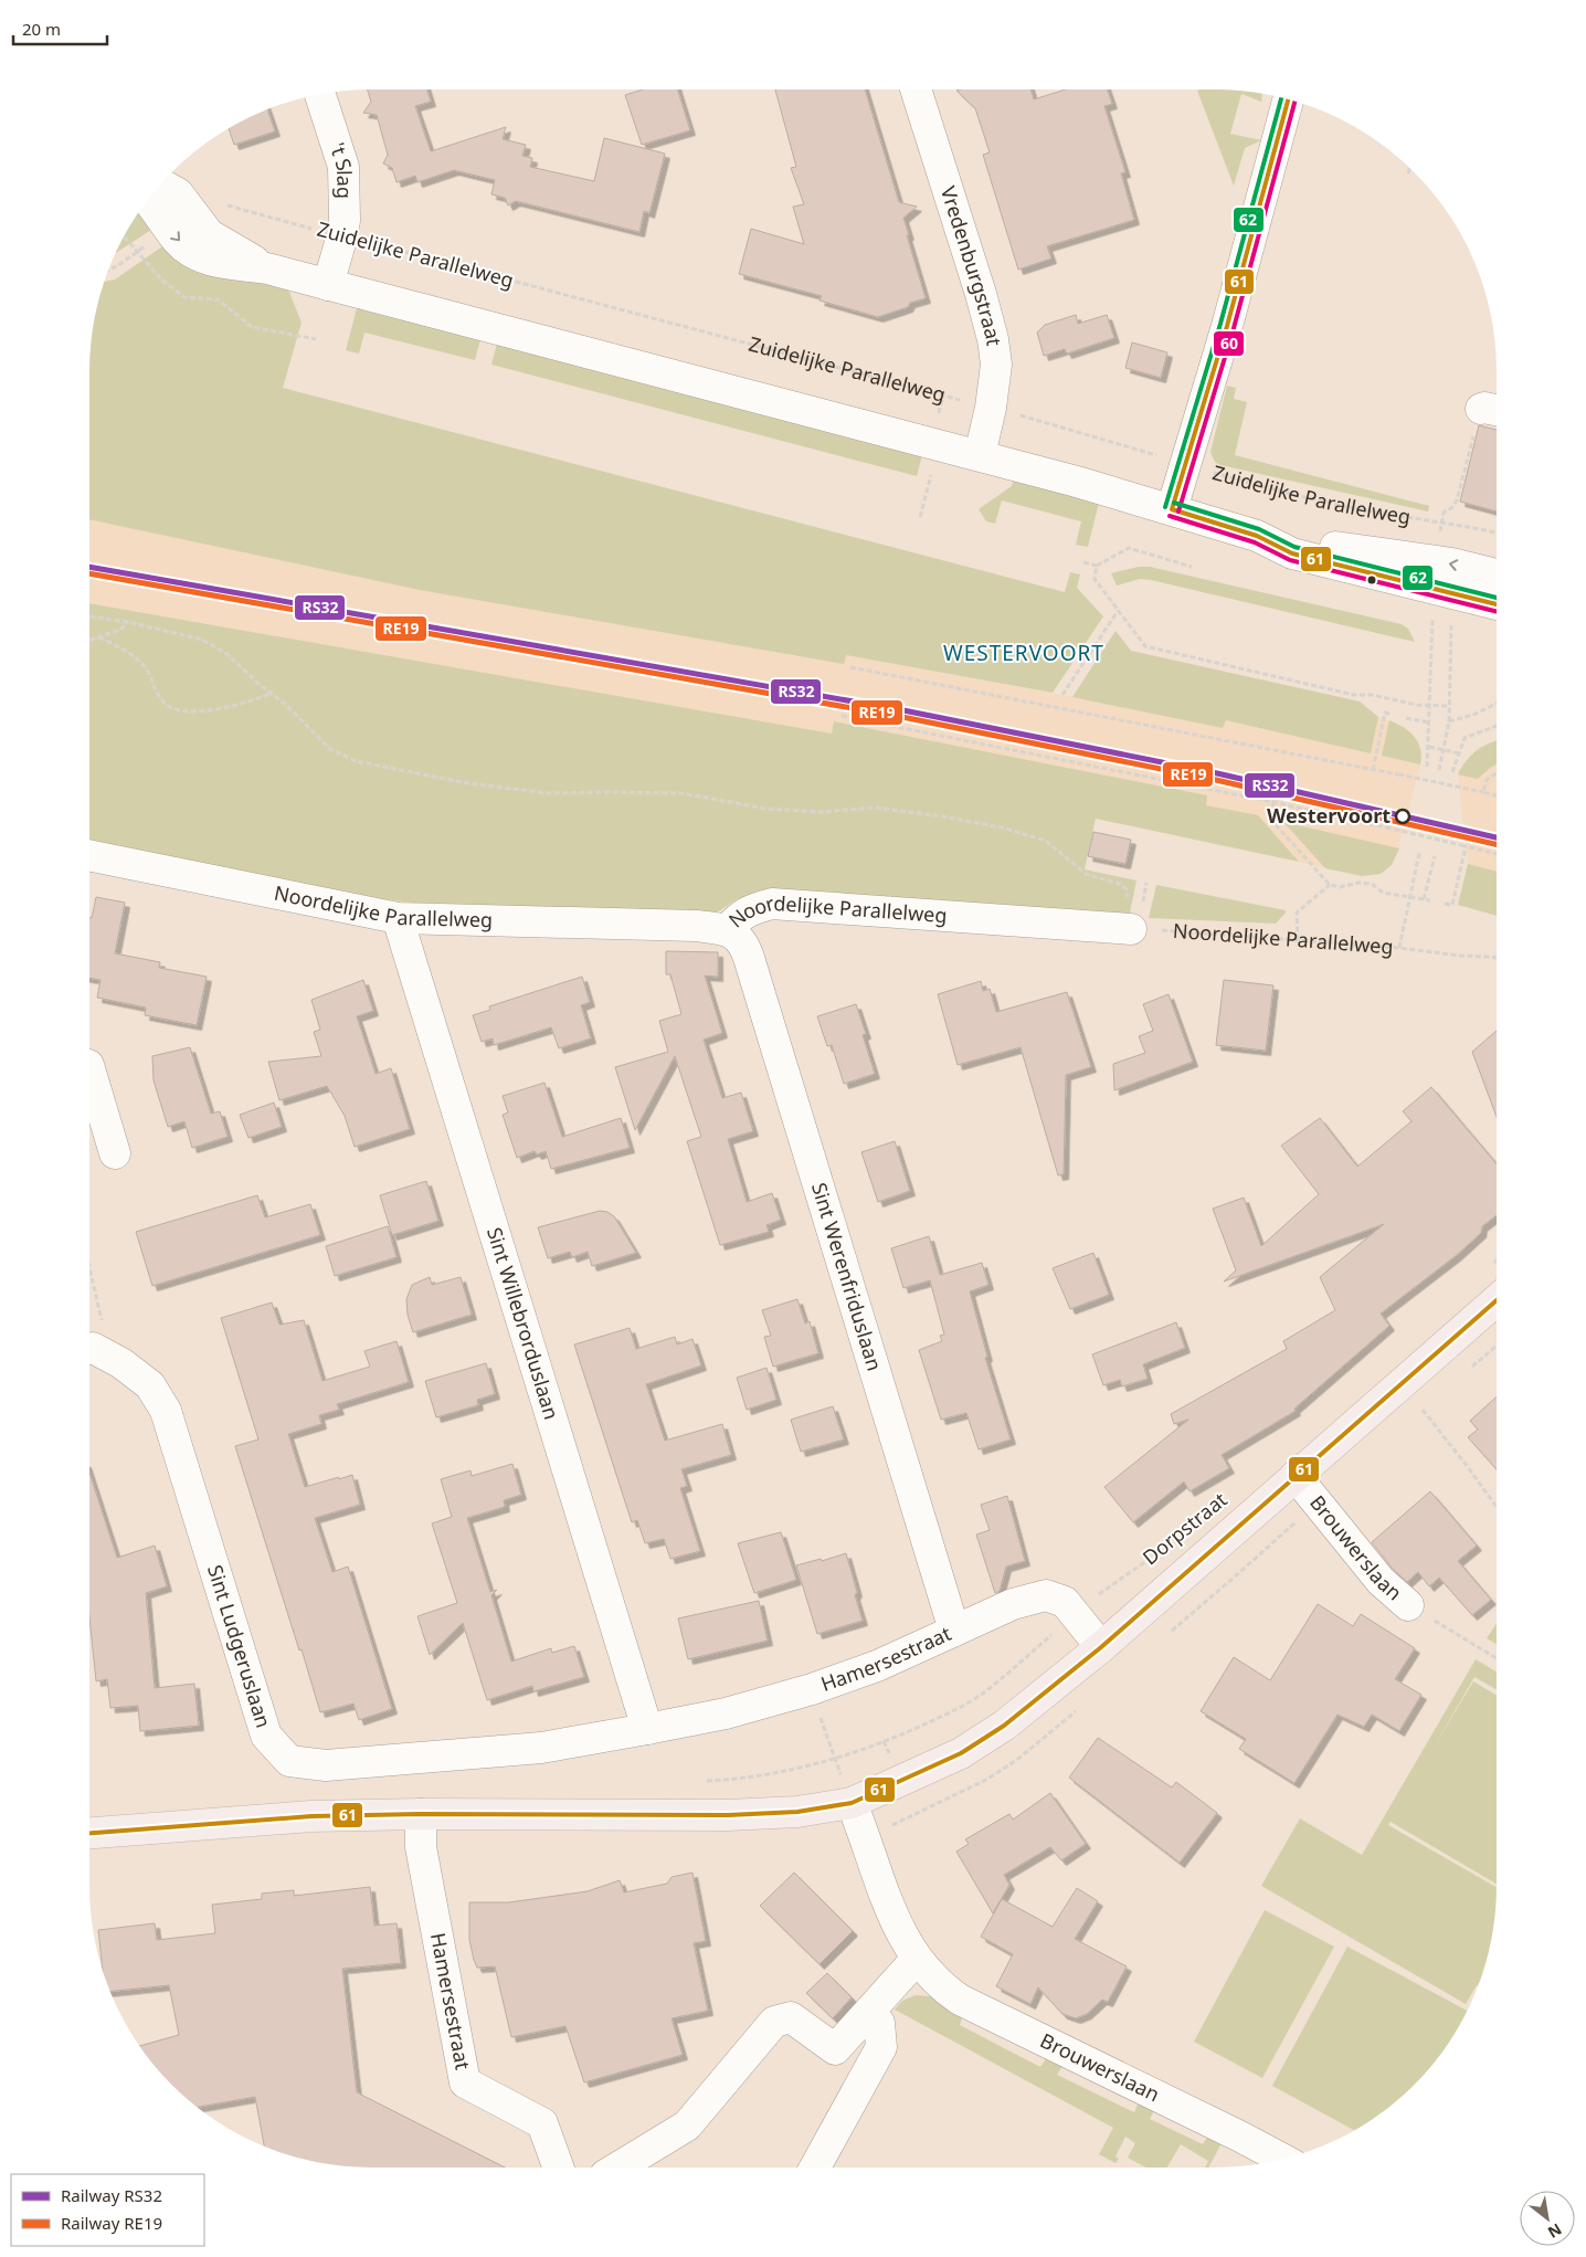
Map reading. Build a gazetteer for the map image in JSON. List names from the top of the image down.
{
  "streets": {
    "main road": ["Dorpstraat"],
    "street": [
      "'t Slag",
      "Zuidelijke Parallelweg",
      "Vredenburgstraat",
      "Noordelijke Parallelweg",
      "Sint Werenfriduslaan",
      "Sint Willebrorduslaan",
      "Brouwerslaan",
      "Sint Ludgeruslaan",
      "Hamersestraat"
    ]
  },
  "crossings": [
    ["'t Slag", "Zuidelijke Parallelweg"],
    ["Zuidelijke Parallelweg", "Vredenburgstraat"],
    ["Noordelijke Parallelweg", "Sint Werenfriduslaan"],
    ["Noordelijke Parallelweg", "Sint Willebrorduslaan"],
    ["Sint Werenfriduslaan", "Hamersestraat"],
    ["Sint Willebrorduslaan", "Sint Ludgeruslaan"],
    ["Sint Willebrorduslaan", "Hamersestraat"],
    ["Dorpstraat", "Brouwerslaan"],
    ["Dorpstraat", "Hamersestraat"],
    ["Sint Ludgeruslaan", "Hamersestraat"]
  ],
  "districts": ["WESTERVOORT"],
  "places": ["Westervoort"],
  "lines": [
    "transit line 62",
    "transit line 61",
    "transit line 60",
    "rail line RS32",
    "rail line RE19"
  ],
  "legend": ["Railway RS32", "Railway RE19"],
  "scale_bar": "20 m",
  "north": "bottom right"
}
